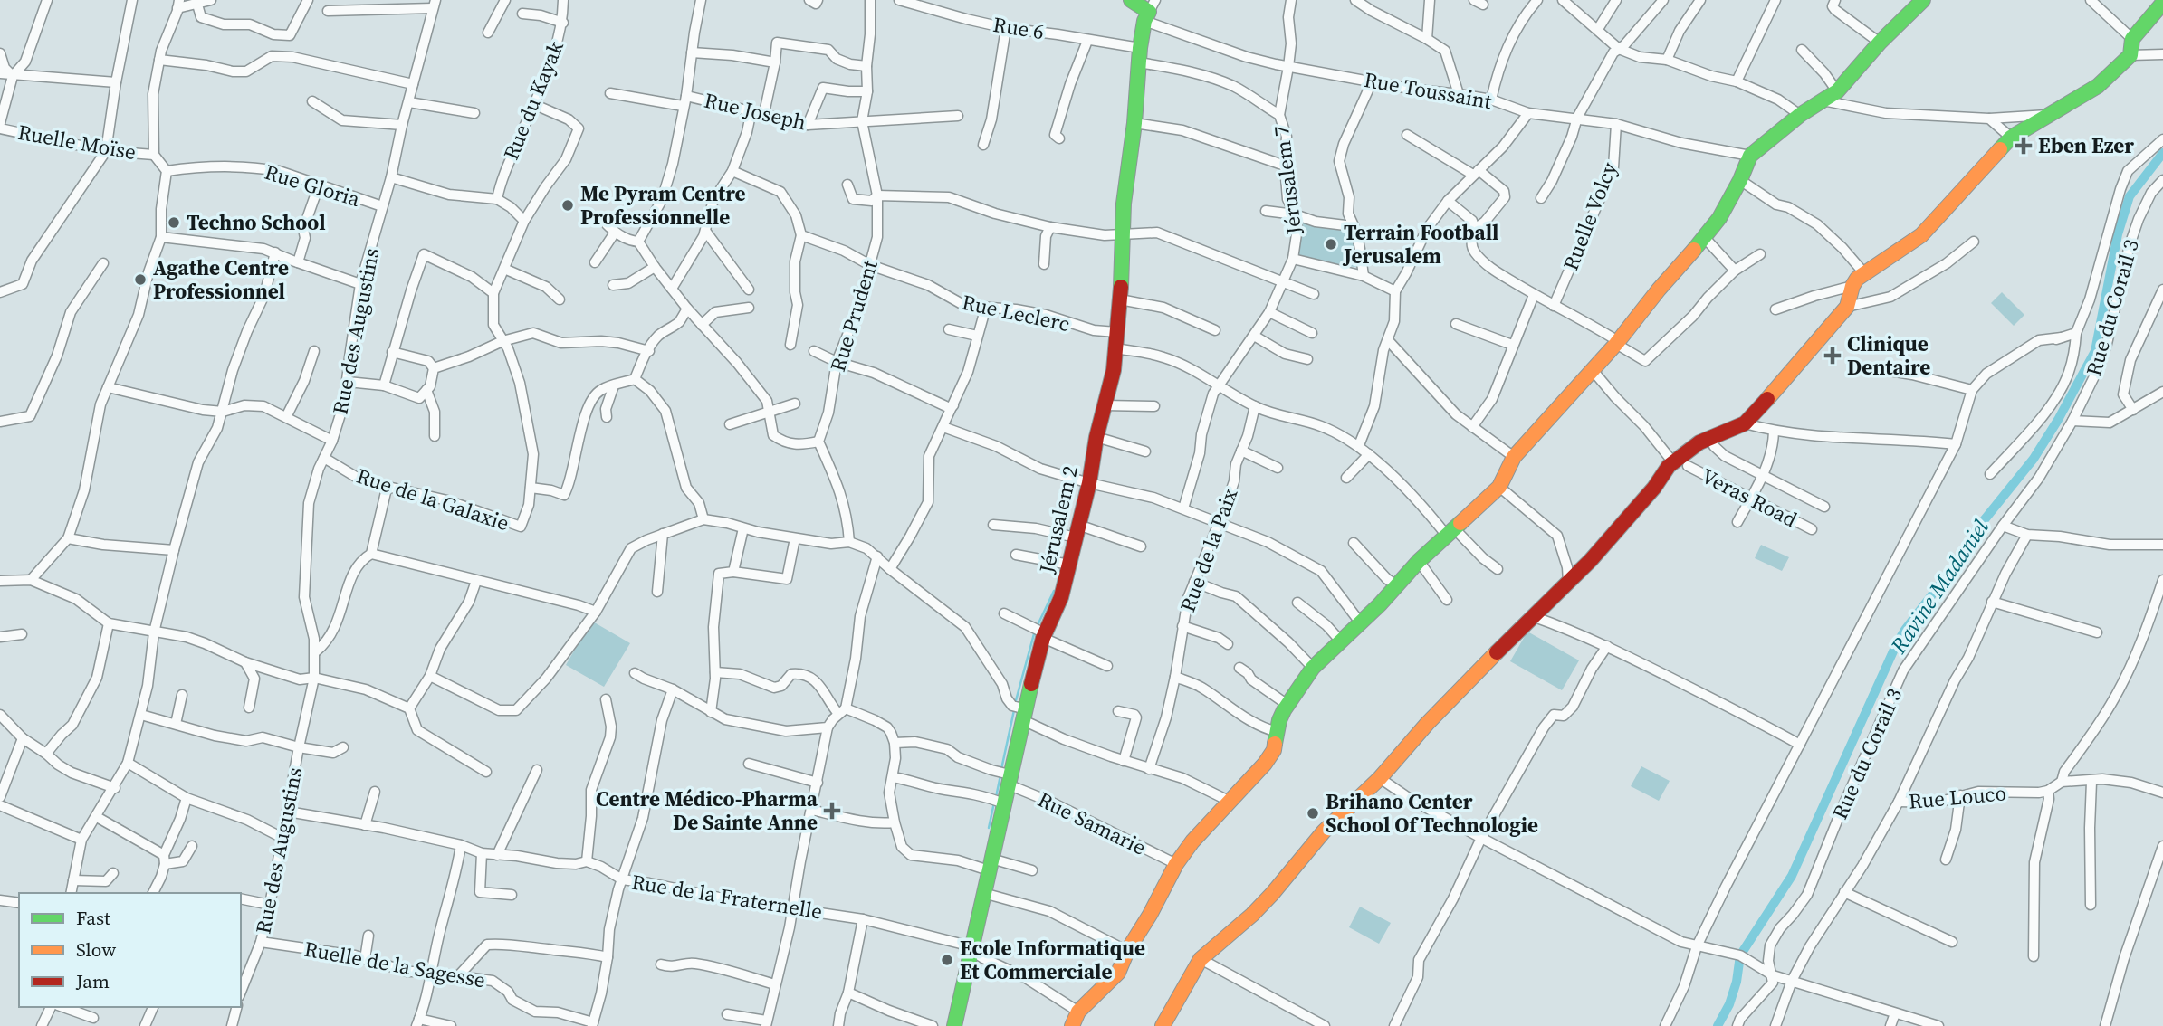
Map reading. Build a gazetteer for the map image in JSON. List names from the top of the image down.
{
  "streets": {
    "street": [
      "Rue 6",
      "Rue Toussaint",
      "Rue du Kayak",
      "Rue Joseph",
      "Ruelle Moïse",
      "Jérusalem 7",
      "Rue Gloria",
      "Ruelle Volcy",
      "Rue du Corail 3",
      "Rue Leclerc",
      "Rue Prudent",
      "Rue des Augustins",
      "Veras Road",
      "Rue de la Galaxie",
      "Jérusalem 2",
      "Rue de la Paix",
      "Rue Louco",
      "Rue Samarie",
      "Rue de la Fraternelle",
      "Ruelle de la Sagesse"
    ]
  },
  "crossings": [
    ["Rue 6", "Jérusalem 7"],
    ["Rue 6", "Jérusalem 2"],
    ["Rue Toussaint", "Jérusalem 7"],
    ["Rue Toussaint", "Ruelle Volcy"],
    ["Rue Toussaint", "Jérusalem 2"],
    ["Rue du Kayak", "Rue de la Galaxie"],
    ["Rue Joseph", "Rue Prudent"],
    ["Rue Gloria", "Rue des Augustins"],
    ["Rue Leclerc", "Rue Prudent"],
    ["Rue Leclerc", "Jérusalem 2"],
    ["Rue des Augustins", "Rue de la Galaxie"],
    ["Rue des Augustins", "Rue de la Fraternelle"],
    ["Rue des Augustins", "Ruelle de la Sagesse"],
    ["Jérusalem 2", "Rue Samarie"],
    ["Jérusalem 2", "Rue de la Fraternelle"]
  ],
  "water": ["Ravine Madaniel"],
  "places": {
    "health": ["Eben Ezer", "Clinique Dentaire", "Centre Médico-Pharma De Sainte Anne"],
    "other": [
      "Me Pyram Centre Professionnelle",
      "Techno School",
      "Terrain Football Jerusalem",
      "Agathe Centre Professionnel",
      "Brihano Center School Of Technologie",
      "Ecole Informatique Et Commerciale"
    ]
  },
  "legend": ["Fast", "Slow", "Jam"]
}
